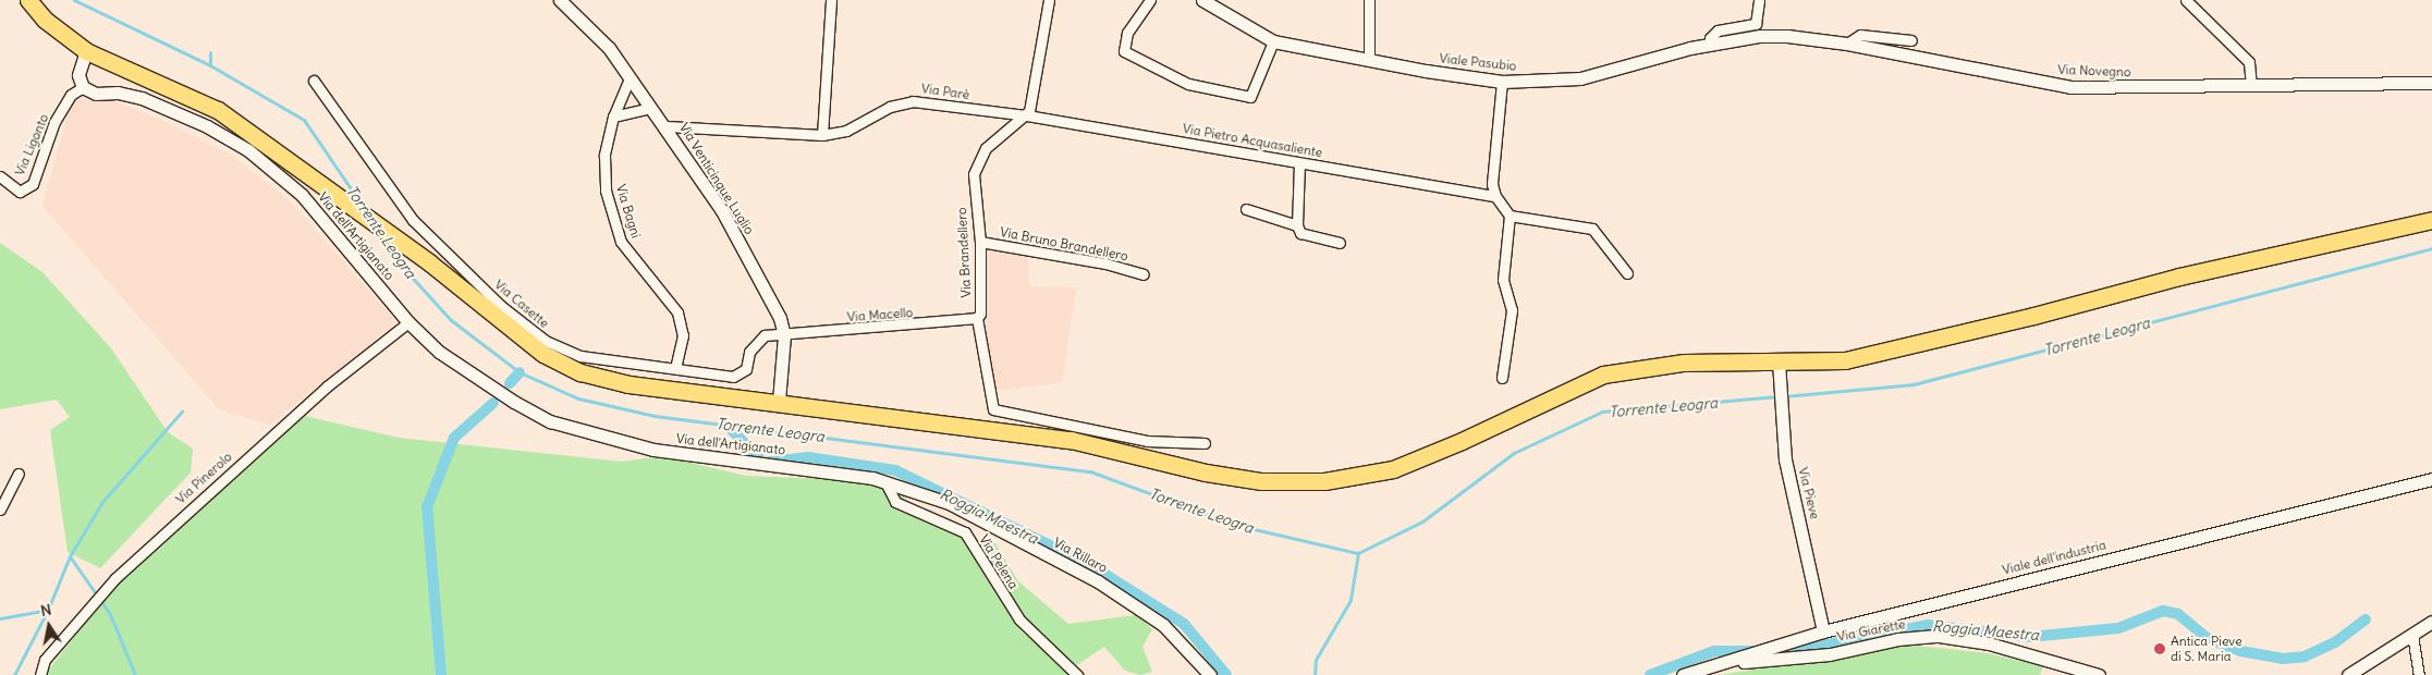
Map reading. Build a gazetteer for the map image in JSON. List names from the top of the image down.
{
  "streets": {
    "street": [
      "Viale Pasubio",
      "Via Novegno",
      "Via Parè",
      "Via Pietro Acquasaliente",
      "Via Ligonto",
      "Via Venticinque Luglio",
      "Via Bagni",
      "Via dell'Artigianato",
      "Via Bruno Brandellero",
      "Via Brandellero",
      "Via Casette",
      "Via Macello",
      "Via Pinerolo",
      "Via Pieve",
      "Via Rillaro",
      "Viale dell'industria",
      "Via Pelena",
      "Via Giarette"
    ]
  },
  "crossings": [
    ["Viale Pasubio", "Via Novegno"],
    ["Via Parè", "Via Pietro Acquasaliente"],
    ["Via Parè", "Via Venticinque Luglio"],
    ["Via Pietro Acquasaliente", "Via Brandellero"],
    ["Via Ligonto", "Via dell'Artigianato"],
    ["Via Venticinque Luglio", "Via Bagni"],
    ["Via Venticinque Luglio", "Via Casette"],
    ["Via Venticinque Luglio", "Via Macello"],
    ["Via Bagni", "Via Casette"],
    ["Via dell'Artigianato", "Via Pinerolo"],
    ["Via dell'Artigianato", "Via Rillaro"],
    ["Via Bruno Brandellero", "Via Brandellero"],
    ["Via Brandellero", "Via Macello"],
    ["Via Casette", "Via Macello"],
    ["Via Pieve", "Viale dell'industria"],
    ["Via Rillaro", "Via Pelena"],
    ["Viale dell'industria", "Via Giarette"]
  ],
  "water": ["Torrente Leogra", "Roggia Maestra"],
  "places": ["Antica Pieve di S. Maria"],
  "north": "top"
}
